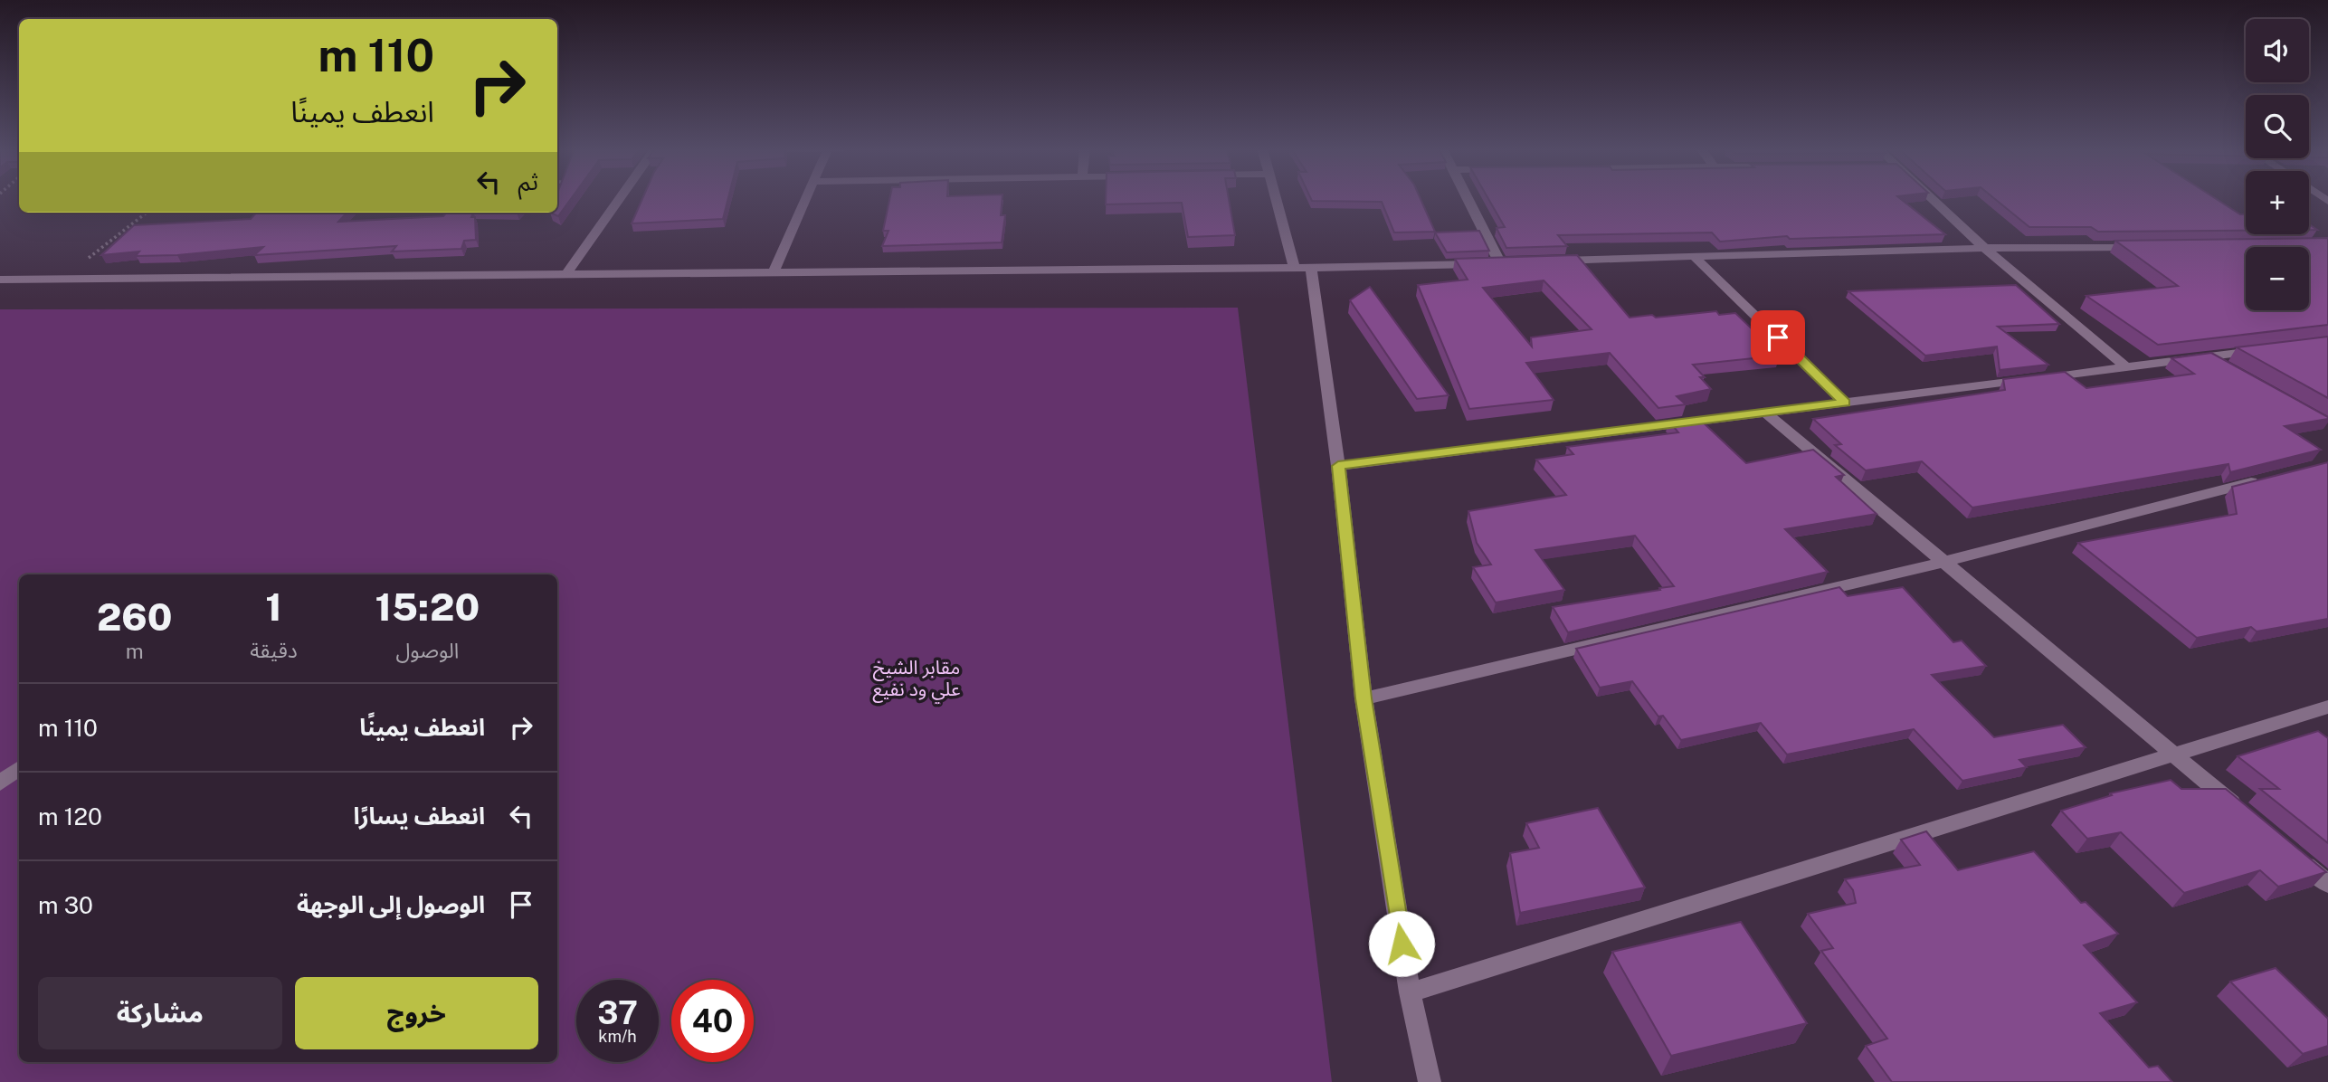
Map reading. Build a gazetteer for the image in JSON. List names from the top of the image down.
{
  "parks": ["مقابر الشيخ علي ود نفيع"],
  "page": {
    "map_buttons": ["+", "−"],
    "turn": ["110 m", "انعطف يمينًا"],
    "then": "ثم",
    "eta": [
      "15:20",
      "الوصول",
      "1",
      "دقيقة",
      "260",
      "m"
    ],
    "list": [
      {
        "name": "انعطف يمينًا",
        "value": "110 m"
      },
      {
        "name": "انعطف يسارًا",
        "value": "120 m"
      },
      {
        "name": "الوصول إلى الوجهة",
        "value": "30 m"
      }
    ],
    "buttons": ["خروج", "مشاركة"],
    "speed": "37 km/h",
    "limit": "40"
  }
}
